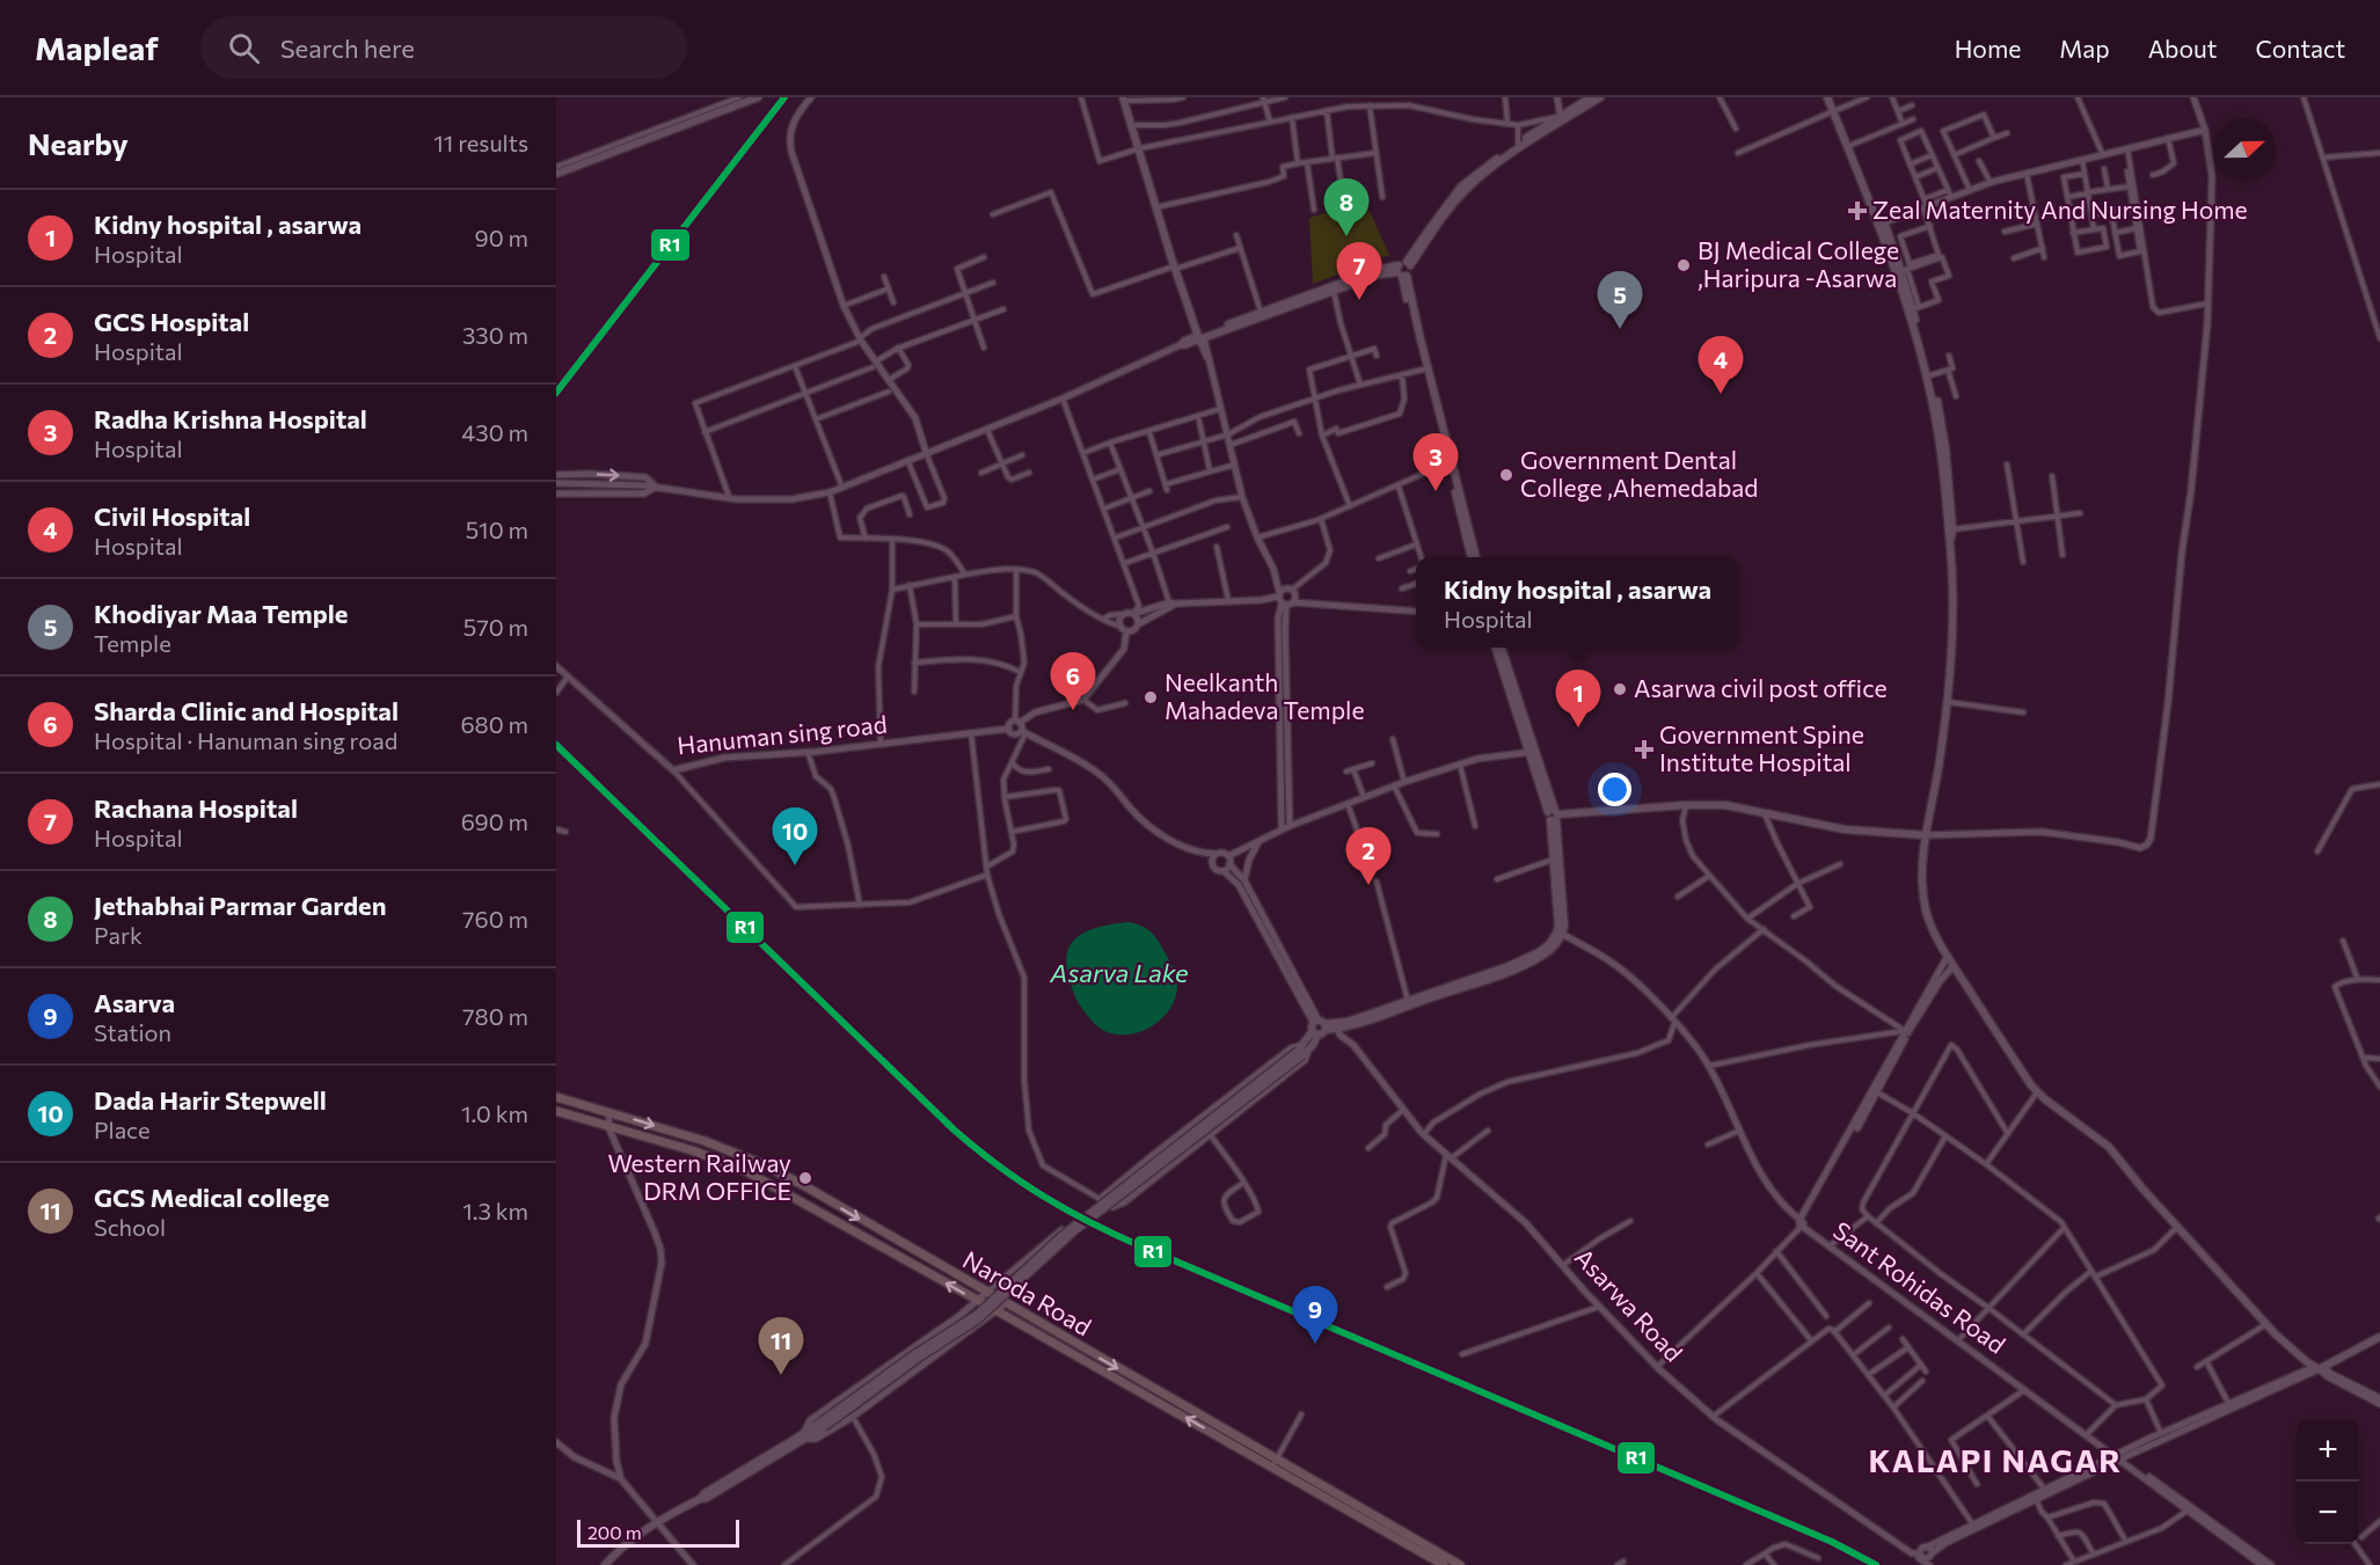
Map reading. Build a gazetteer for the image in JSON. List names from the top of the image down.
{
  "streets": {
    "main road": ["Naroda Road"],
    "street": ["Hanuman sing road", "Sant Rohidas Road", "Asarwa Road"]
  },
  "districts": ["KALAPI NAGAR"],
  "water": ["Asarva Lake"],
  "places": {
    "health": ["Zeal Maternity And Nursing Home", "Government Spine Institute Hospital"],
    "other": [
      "BJ Medical College ,Haripura -Asarwa",
      "Government Dental College ,Ahemedabad",
      "Asarwa civil post office",
      "Neelkanth Mahadeva Temple",
      "Western Railway DRM OFFICE"
    ]
  },
  "lines": ["transit line R1"],
  "scale_bar": "200 m",
  "north": "right",
  "page": {
    "header": "Mapleaf",
    "search": "Search here",
    "nav": [
      "Home",
      "Map",
      "About",
      "Contact"
    ],
    "heading": ["Nearby", "11 results"],
    "pins": [
      "8",
      "7",
      "5",
      "4",
      "3",
      "6",
      "1",
      "10",
      "2",
      "9",
      "11"
    ],
    "list": [
      {
        "mark": "1",
        "name": "Kidny hospital , asarwa",
        "note": "Hospital",
        "value": "90 m"
      },
      {
        "mark": "2",
        "name": "GCS Hospital",
        "note": "Hospital",
        "value": "330 m"
      },
      {
        "mark": "3",
        "name": "Radha Krishna Hospital",
        "note": "Hospital",
        "value": "430 m"
      },
      {
        "mark": "4",
        "name": "Civil Hospital",
        "note": "Hospital",
        "value": "510 m"
      },
      {
        "mark": "5",
        "name": "Khodiyar Maa Temple",
        "note": "Temple",
        "value": "570 m"
      },
      {
        "mark": "6",
        "name": "Sharda Clinic and Hospital",
        "note": "Hospital · Hanuman sing road",
        "value": "680 m"
      },
      {
        "mark": "7",
        "name": "Rachana Hospital",
        "note": "Hospital",
        "value": "690 m"
      },
      {
        "mark": "8",
        "name": "Jethabhai Parmar Garden",
        "note": "Park",
        "value": "760 m"
      },
      {
        "mark": "9",
        "name": "Asarva",
        "note": "Station",
        "value": "780 m"
      },
      {
        "mark": "10",
        "name": "Dada Harir Stepwell",
        "note": "Place",
        "value": "1.0 km"
      },
      {
        "mark": "11",
        "name": "GCS Medical college",
        "note": "School",
        "value": "1.3 km"
      }
    ],
    "popup": ["Kidny hospital , asarwa", "Hospital"],
    "map_buttons": ["+", "−"],
    "scale": "200 m"
  }
}
